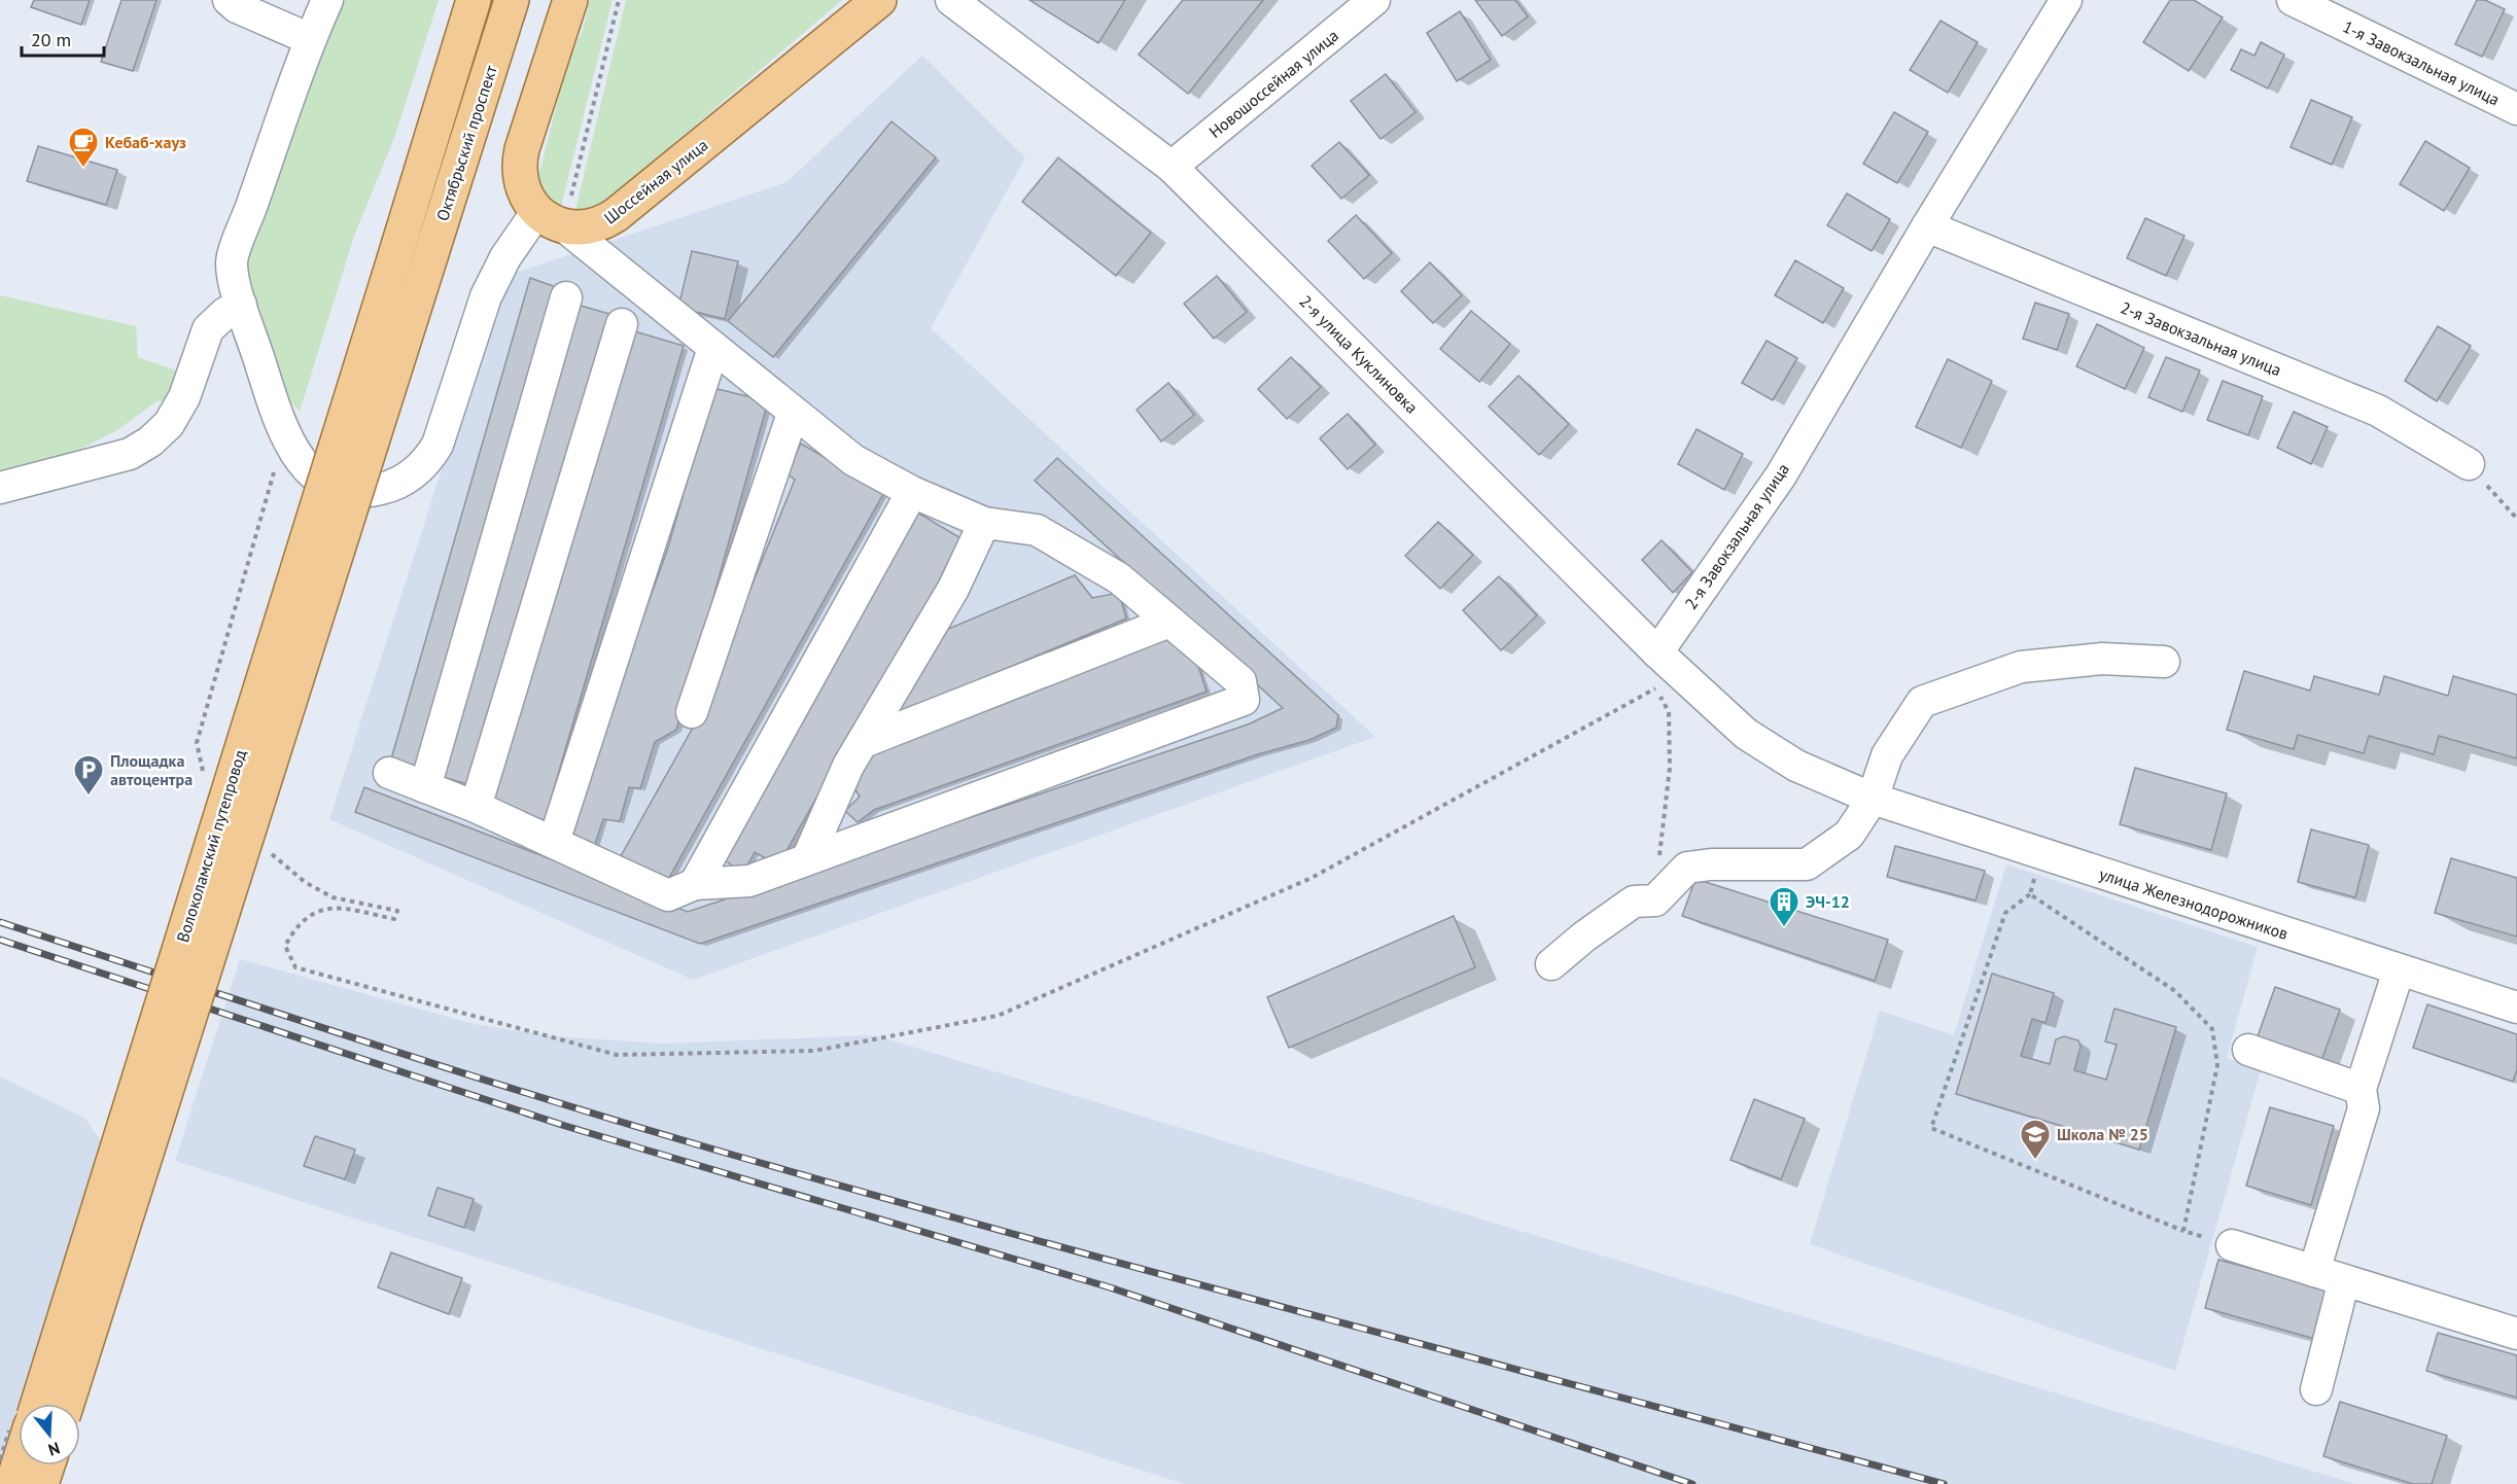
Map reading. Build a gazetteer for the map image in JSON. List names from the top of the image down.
{
  "streets": {
    "main road": ["Октябрьский проспект", "Шоссейная улица", "Волоколамский путепровод"],
    "street": [
      "1-я Завокзальная улица",
      "Новошоссейная улица",
      "2-я Завокзальная улица",
      "2-я улица Куклиновка",
      "улица Железнодорожников"
    ]
  },
  "crossings": [
    ["Новошоссейная улица", "2-я улица Куклиновка"],
    ["Октябрьский проспект", "Волоколамский путепровод"],
    ["2-я Завокзальная улица", "2-я улица Куклиновка"],
    ["2-я улица Куклиновка", "улица Железнодорожников"]
  ],
  "places": {
    "cafe": ["Кебаб-хауз"],
    "parking": ["Площадка автоцентра"],
    "building": ["ЭЧ-12"],
    "school or university": ["Школа № 25"]
  },
  "scale_bar": "20 m",
  "north": "bottom"
}
